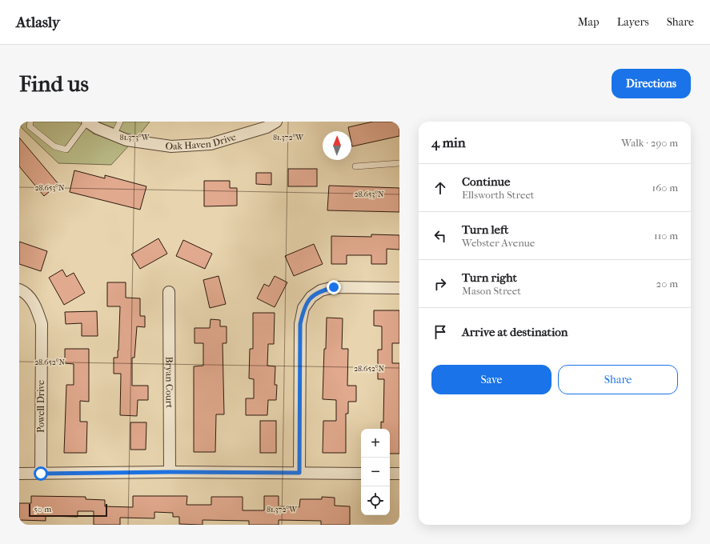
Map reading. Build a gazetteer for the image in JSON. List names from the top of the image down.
{
  "streets": {
    "street": ["Oak Haven Drive", "Bryan Court", "Powell Drive"]
  },
  "scale_bar": "50 m",
  "north": "top",
  "page": {
    "header": "Atlasly",
    "nav": ["Map", "Layers", "Share"],
    "buttons": [
      "Directions",
      ["Save", "Share"]
    ],
    "title": "Find us",
    "heading": ["4 min", "Walk · 290 m"],
    "list": [
      ["Continue", "Ellsworth Street", "160 m"],
      ["Turn left", "Webster Avenue", "110 m"],
      ["Turn right", "Mason Street", "20 m"],
      "Arrive at destination"
    ],
    "map_buttons": ["+", "−"],
    "scale": "50 m"
  },
  "coordinates": [
    "81.373°W",
    "81.372°W",
    "28.653°N",
    "28.652°N"
  ]
}
